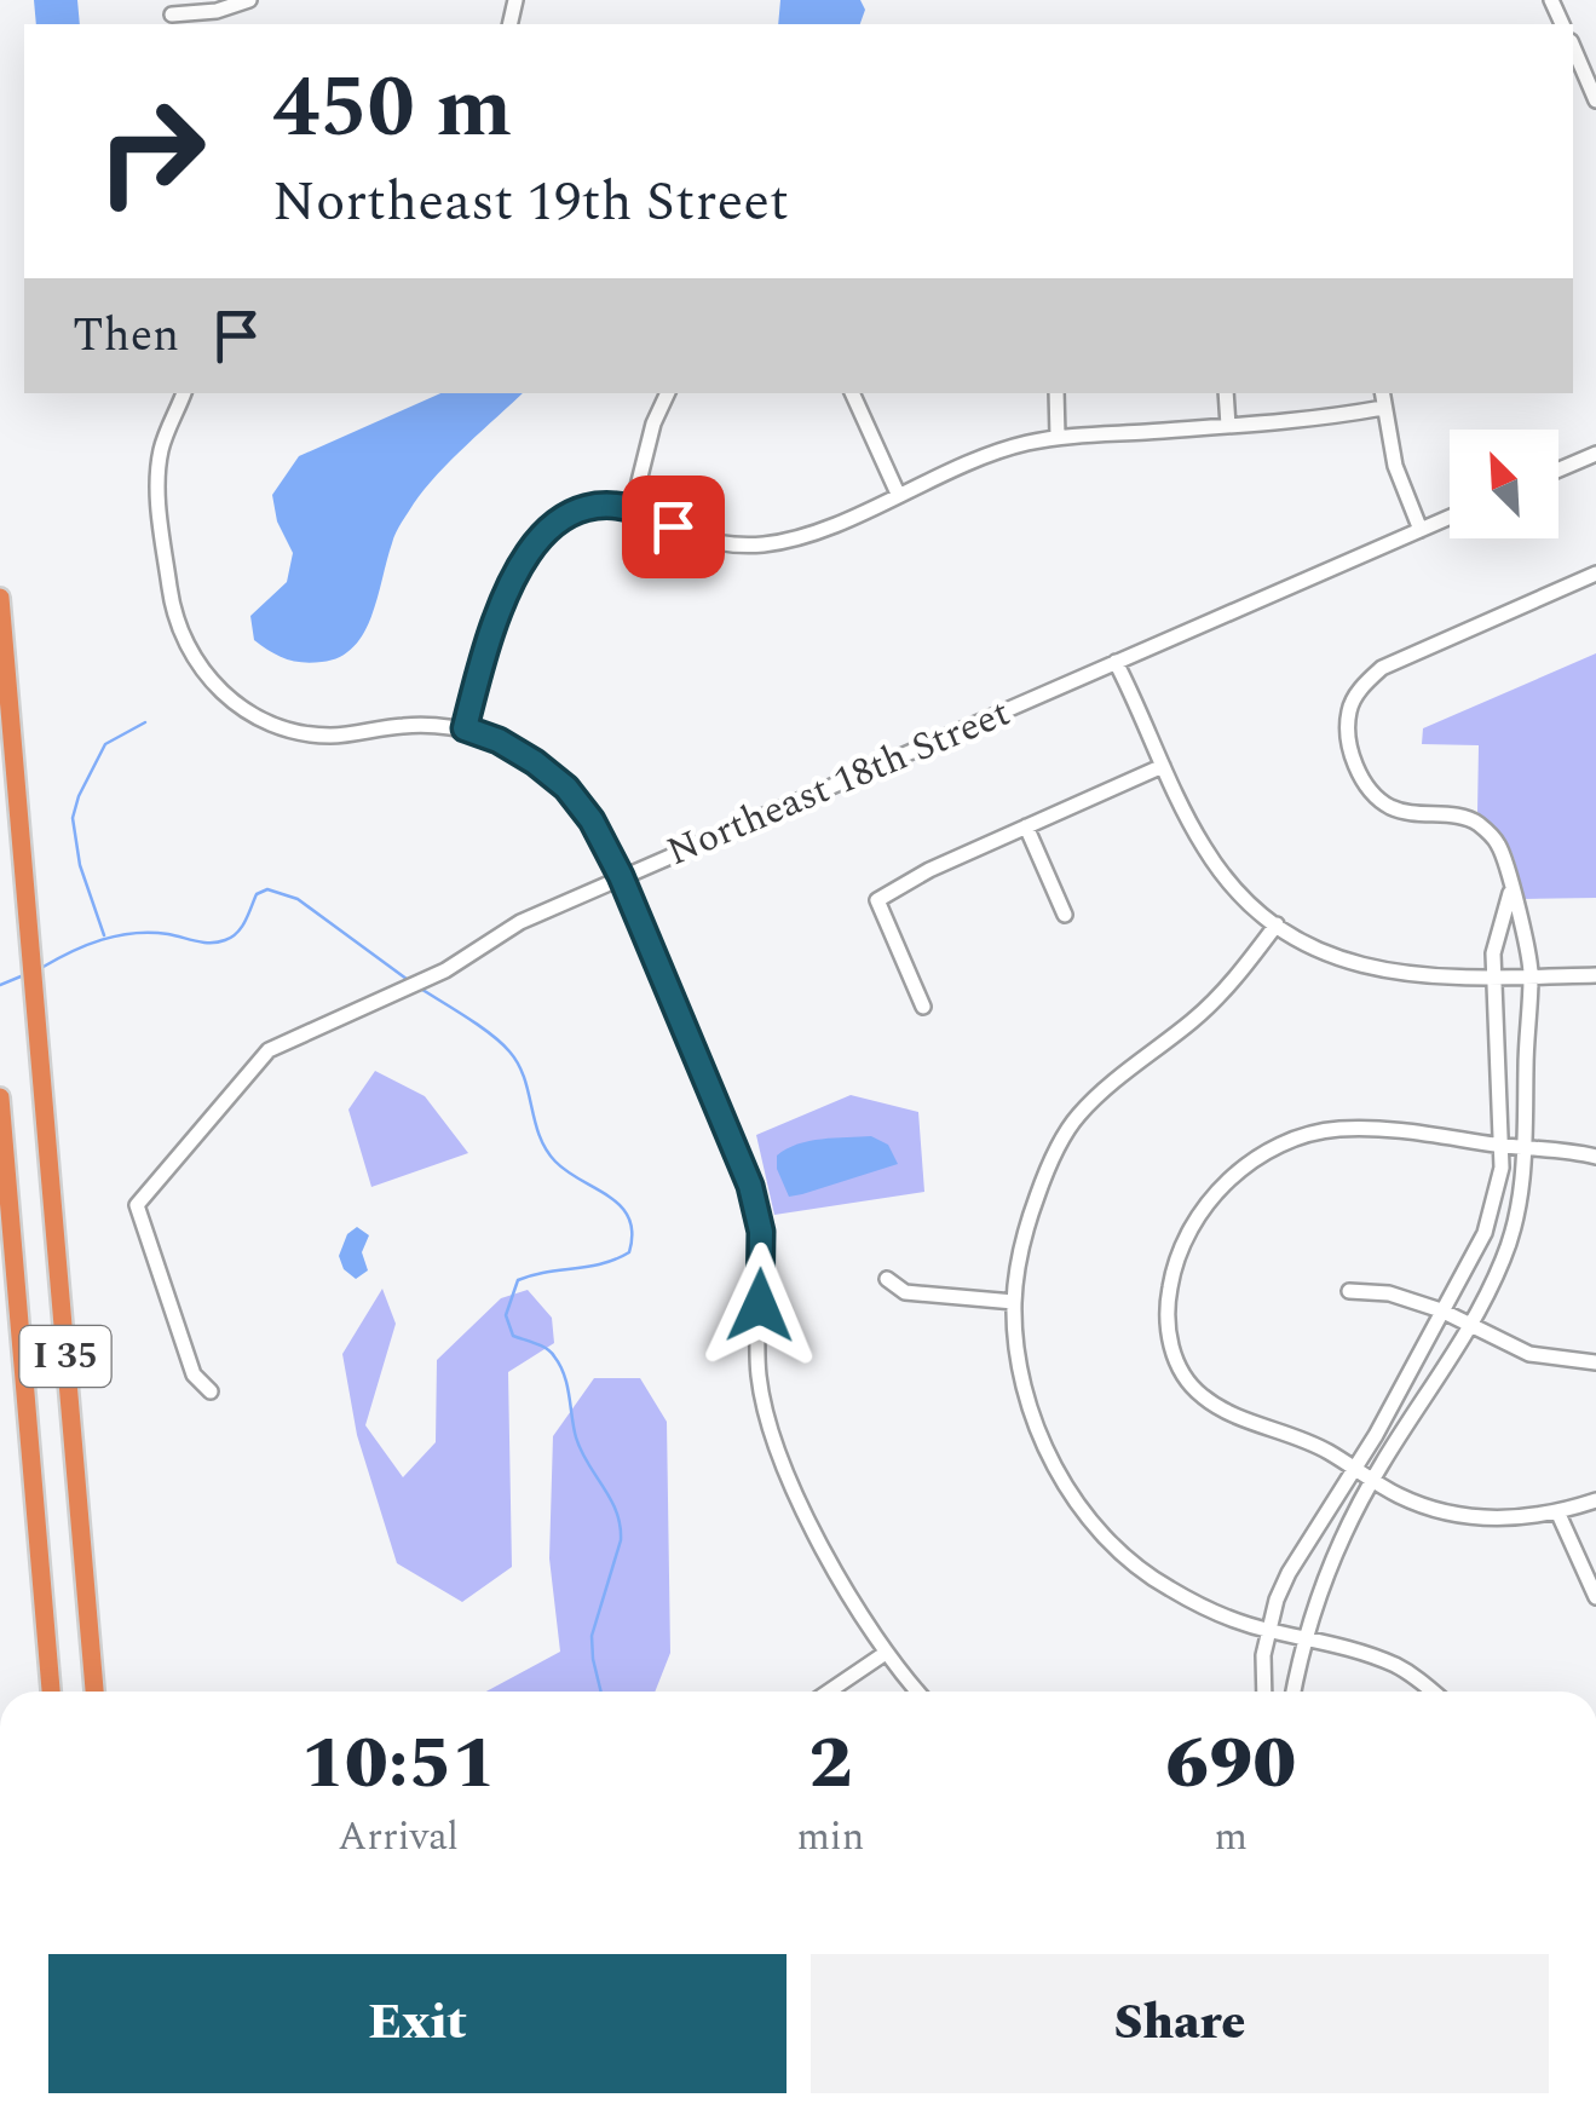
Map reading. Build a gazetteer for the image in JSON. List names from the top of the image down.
{
  "streets": {
    "highway": ["I 35"],
    "street": ["Northeast 18th Street"]
  },
  "north": "top left",
  "page": {
    "turn": ["450 m", "Northeast 19th Street"],
    "then": "Then",
    "eta": [
      "10:51",
      "Arrival",
      "2",
      "min",
      "690",
      "m"
    ],
    "buttons": ["Exit", "Share"]
  }
}
